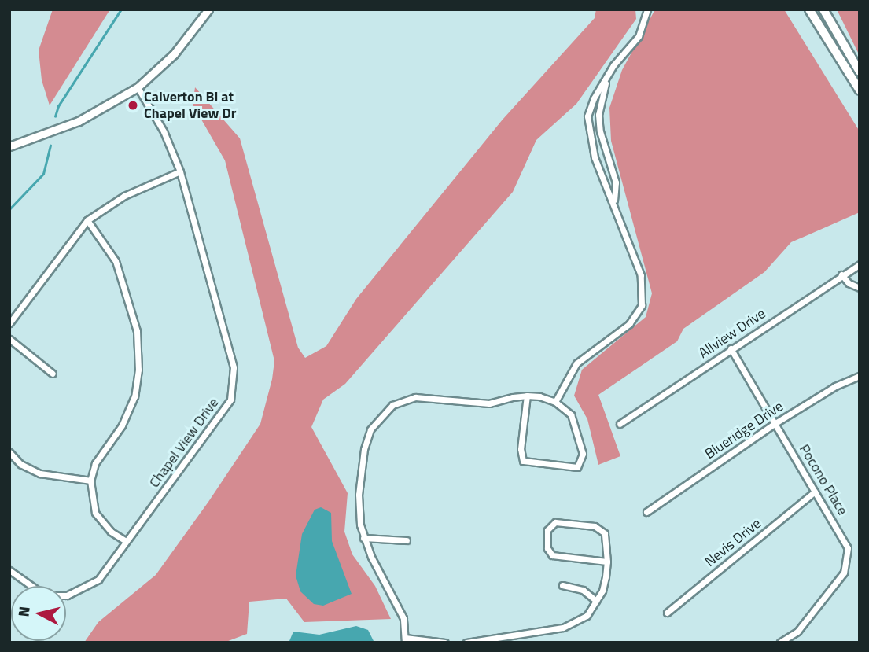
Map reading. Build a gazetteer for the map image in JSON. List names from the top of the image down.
{
  "streets": {
    "street": [
      "Allview Drive",
      "Blueridge Drive",
      "Chapel View Drive",
      "Pocono Place",
      "Nevis Drive"
    ]
  },
  "crossings": [
    ["Allview Drive", "Pocono Place"],
    ["Blueridge Drive", "Pocono Place"],
    ["Pocono Place", "Nevis Drive"]
  ],
  "places": ["Calverton Bl at Chapel View Dr"],
  "north": "left"
}
